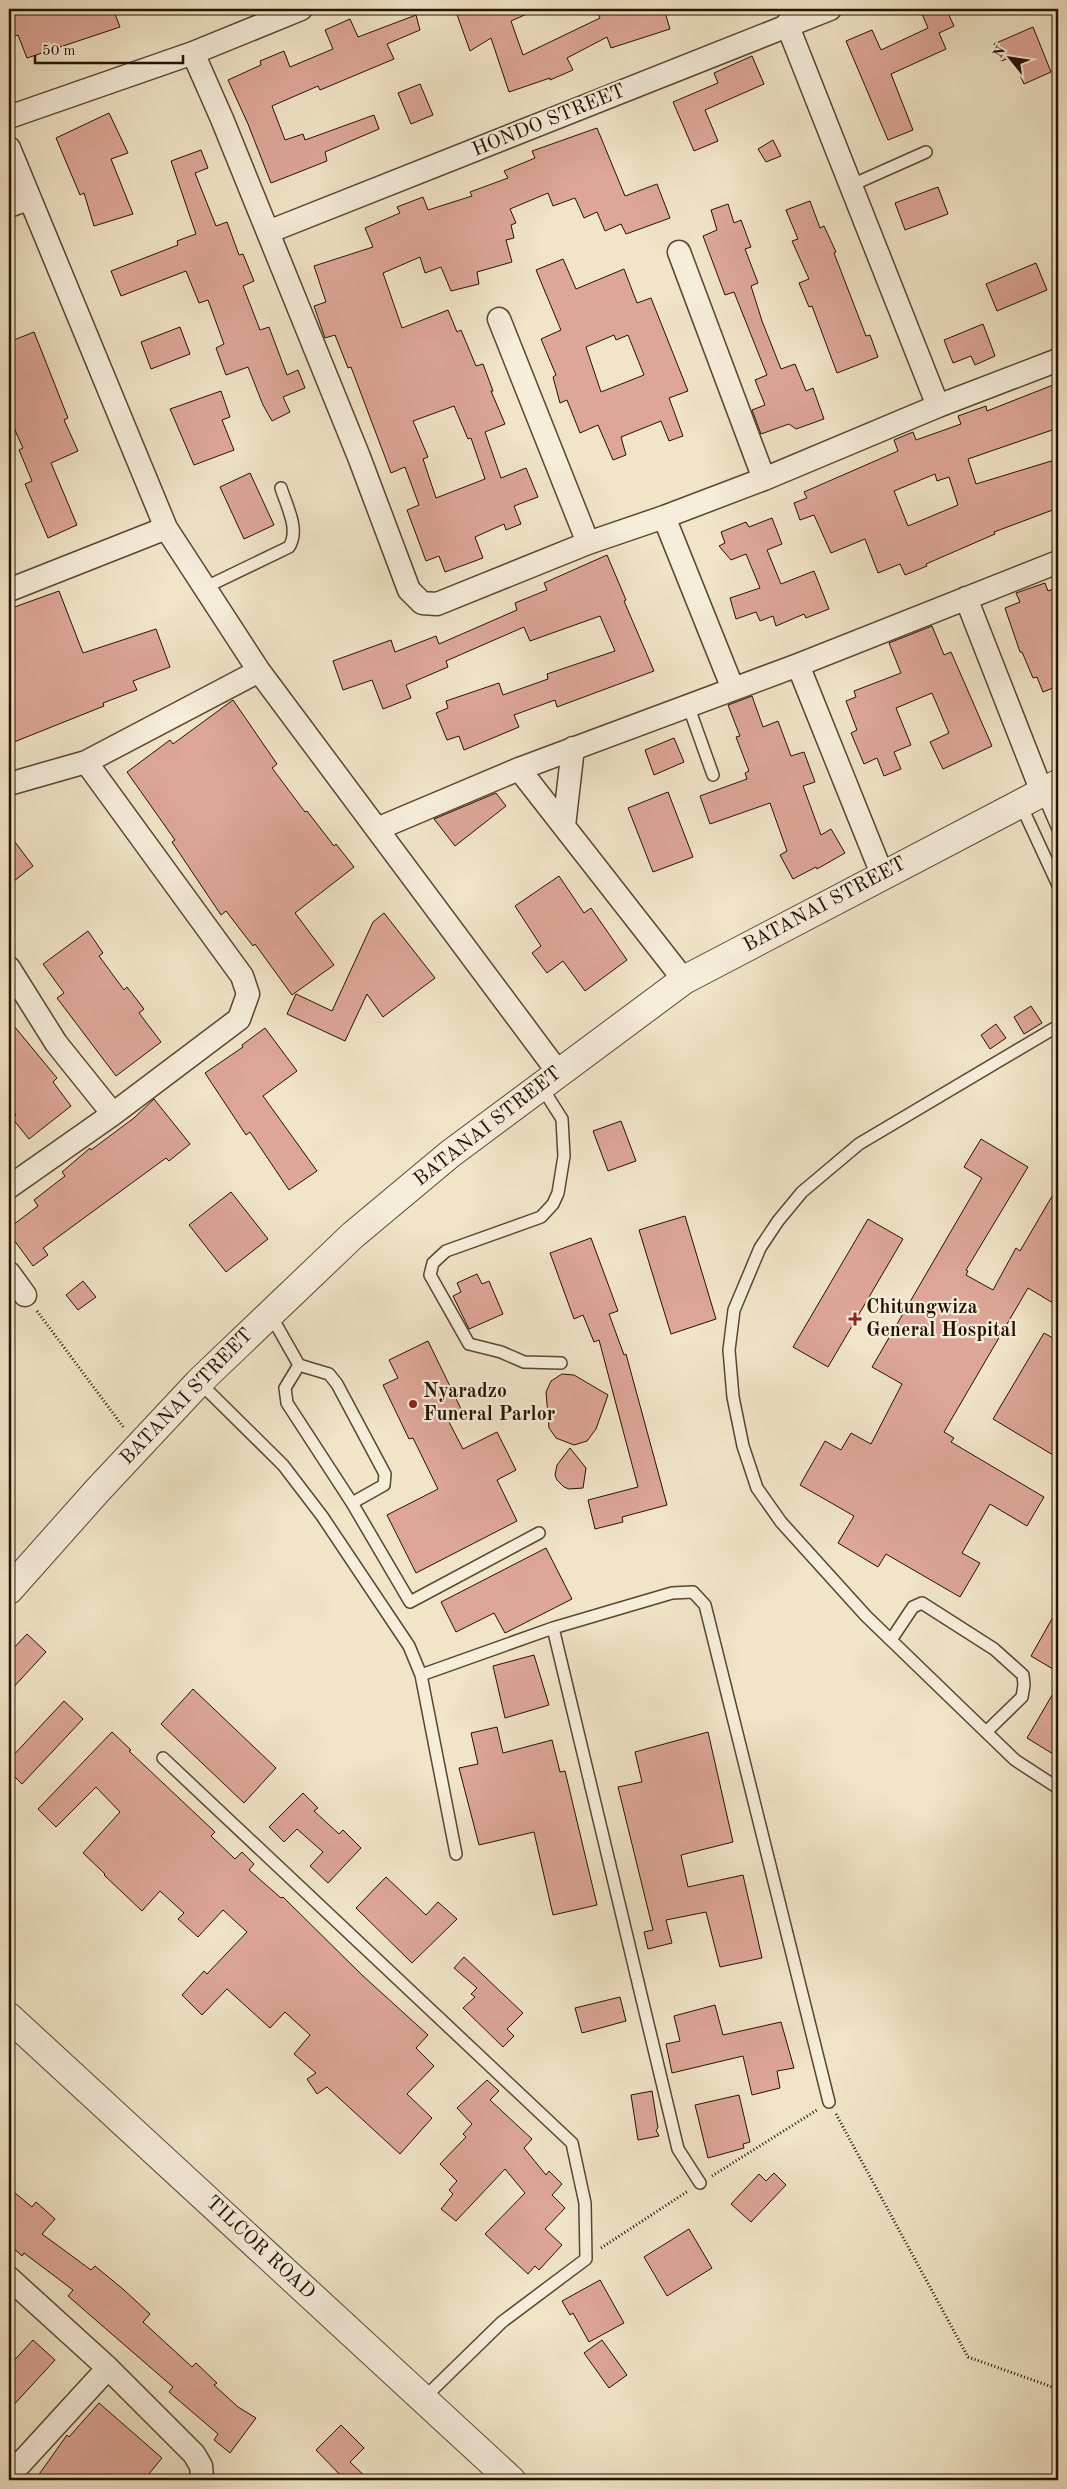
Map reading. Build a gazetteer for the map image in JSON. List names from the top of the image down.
{
  "streets": {
    "street": ["HONDO STREET", "BATANAI STREET", "TILCOR ROAD"]
  },
  "places": {
    "health": ["Chitungwiza General Hospital"],
    "other": ["Nyaradzo Funeral Parlor"]
  },
  "scale_bar": "50 m",
  "north": "top left"
}
